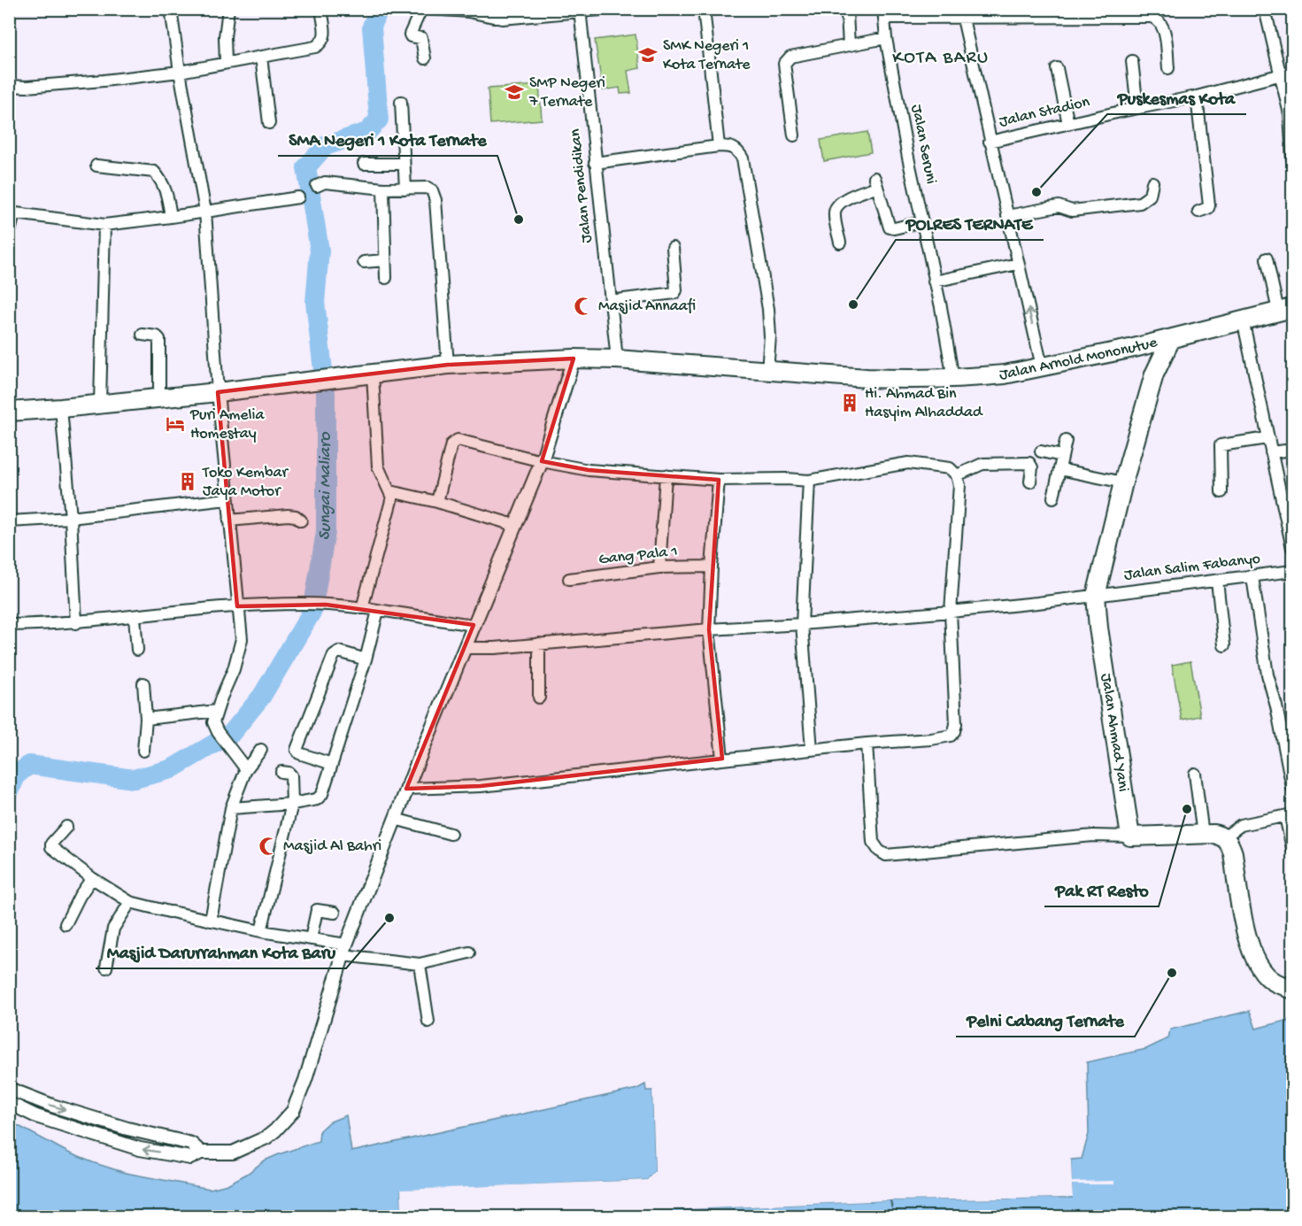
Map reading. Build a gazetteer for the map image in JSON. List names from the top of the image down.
{
  "streets": {
    "highway": ["Jalan Arnold Mononutue", "Jalan Ahmad Yani"],
    "street": [
      "Jalan Stadion",
      "Jalan Seruni",
      "Jalan Pendidikan",
      "Gang Pala 1",
      "Jalan Salim Fabanyo"
    ]
  },
  "crossings": [
    ["Jalan Seruni", "Jalan Arnold Mononutue"],
    ["Jalan Pendidikan", "Jalan Arnold Mononutue"],
    ["Jalan Arnold Mononutue", "Jalan Ahmad Yani"],
    ["Jalan Salim Fabanyo", "Jalan Ahmad Yani"]
  ],
  "districts": ["KOTA BARU"],
  "water": ["Sungai Maliaro"],
  "places": {
    "school or university": ["SMK Negeri 1 Kota Ternate", "SMP Negeri 7 Ternate"],
    "other": [
      "Puskesmas Kota",
      "SMA Negeri 1 Kota Ternate",
      "POLRES TERNATE",
      "Pak RT Resto",
      "Masjid Darurrahman Kota Baru",
      "Pelni Cabang Ternate"
    ],
    "mosque": ["Masjid Annaafi", "Masjid Al Bahri"],
    "building": ["Hi. Ahmad Bin Hasyim Alhaddad", "Toko Kembar Jaya Motor"],
    "hotel": ["Puri Amelia Homestay"]
  }
}
